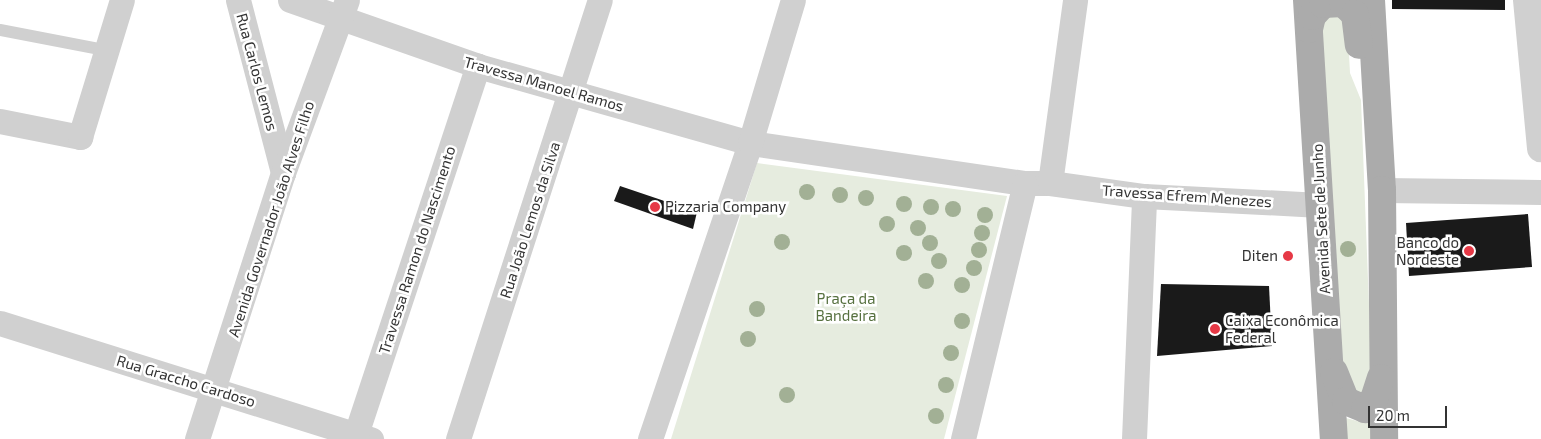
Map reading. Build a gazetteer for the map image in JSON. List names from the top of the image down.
{
  "streets": {
    "main road": ["Avenida Sete de Junho"],
    "street": [
      "Rua Carlos Lemos",
      "Travessa Manoel Ramos",
      "Travessa Efrem Menezes",
      "Avenida Governador João Alves Filho",
      "Rua João Lemos da Silva",
      "Travessa Ramon do Nascimento",
      "Rua Graccho Cardoso"
    ]
  },
  "crossings": [
    ["Rua Carlos Lemos", "Avenida Governador João Alves Filho"],
    ["Travessa Manoel Ramos", "Avenida Governador João Alves Filho"],
    ["Travessa Manoel Ramos", "Rua João Lemos da Silva"],
    ["Travessa Manoel Ramos", "Travessa Ramon do Nascimento"],
    ["Travessa Efrem Menezes", "Avenida Sete de Junho"],
    ["Avenida Governador João Alves Filho", "Rua Graccho Cardoso"],
    ["Travessa Ramon do Nascimento", "Rua Graccho Cardoso"]
  ],
  "parks": ["Praça da Bandeira"],
  "places": [
    "Pizzaria Company",
    "Banco do Nordeste",
    "Diten",
    "Caixa Econômica Federal"
  ],
  "scale_bar": "20 m"
}
